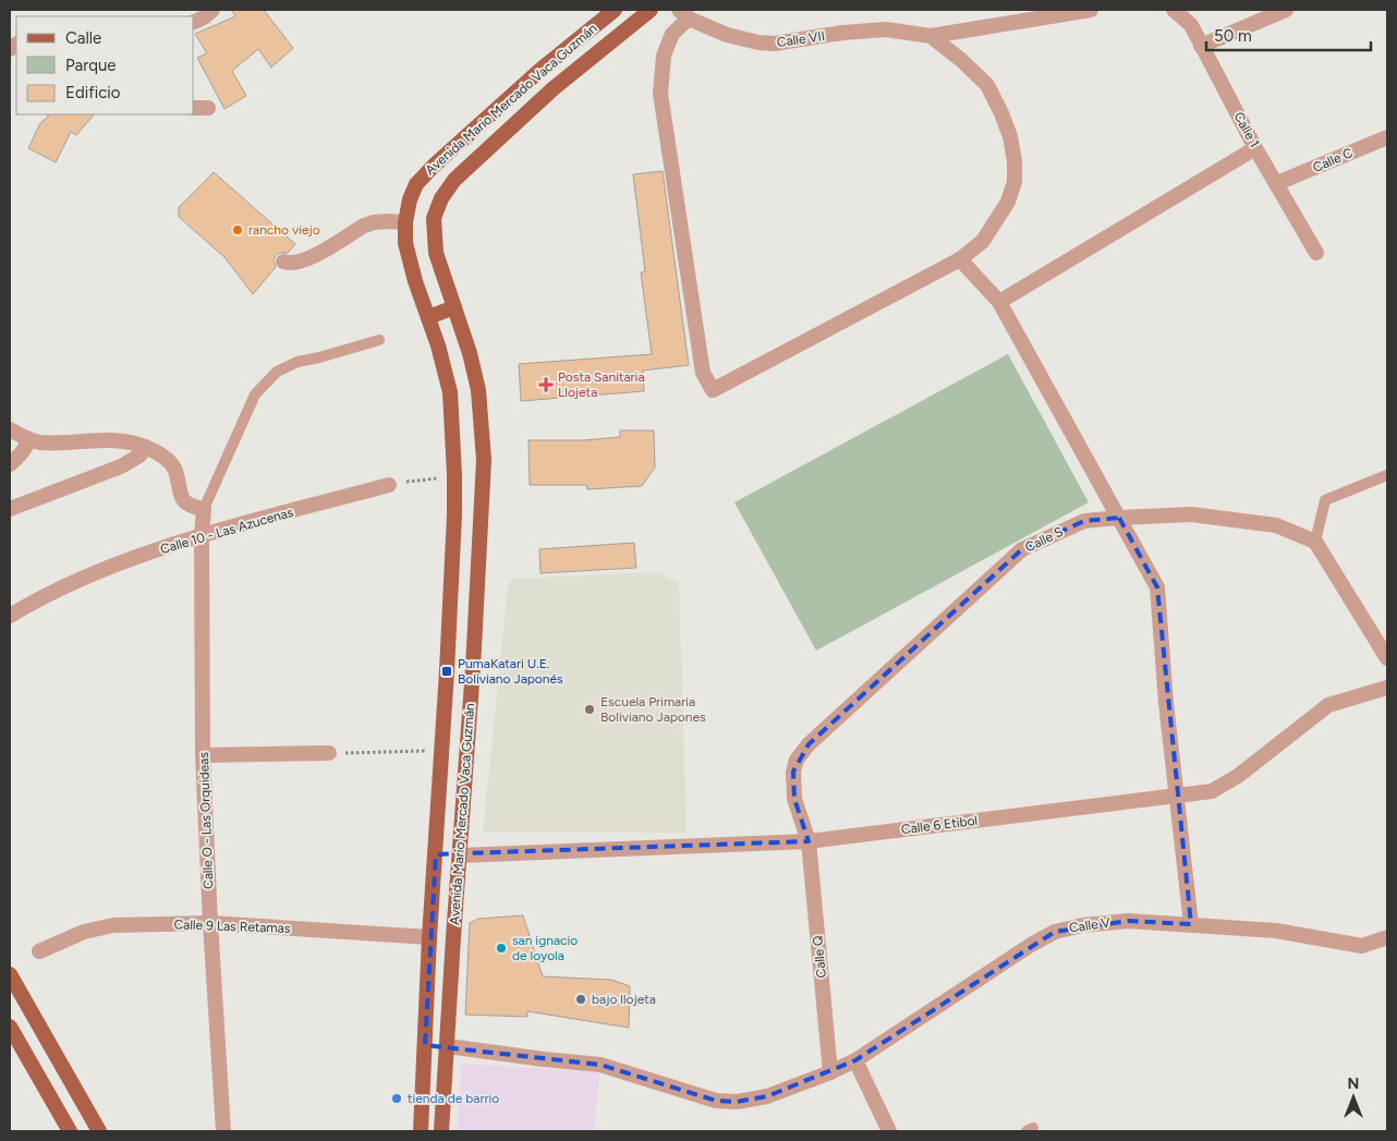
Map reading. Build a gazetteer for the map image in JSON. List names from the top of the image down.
{
  "streets": {
    "main road": ["Avenida Mario Mercado Vaca Guzmán"],
    "street": [
      "Calle VII",
      "Calle 1",
      "Calle C",
      "Calle 10 - Las Azucenas",
      "Calle S",
      "Calle O - Las Orquideas",
      "Calle 6 Etibol",
      "Calle V",
      "Calle 9 Las Retamas",
      "Calle Q"
    ]
  },
  "crossings": [
    ["Avenida Mario Mercado Vaca Guzmán", "Calle 6 Etibol"],
    ["Avenida Mario Mercado Vaca Guzmán", "Calle V"],
    ["Avenida Mario Mercado Vaca Guzmán", "Calle 9 Las Retamas"],
    ["Calle 1", "Calle C"],
    ["Calle 10 - Las Azucenas", "Calle O - Las Orquideas"],
    ["Calle S", "Calle 6 Etibol"],
    ["Calle S", "Calle Q"],
    ["Calle O - Las Orquideas", "Calle 9 Las Retamas"],
    ["Calle 6 Etibol", "Calle Q"],
    ["Calle V", "Calle Q"]
  ],
  "places": {
    "other": [
      "rancho viejo",
      "Escuela Primaria Boliviano Japones",
      "san ignacio de loyola",
      "bajo llojeta",
      "tienda de barrio"
    ],
    "health": ["Posta Sanitaria Llojeta"],
    "transit": ["PumaKatari U.E. Boliviano Japonés"]
  },
  "legend": ["Calle", "Parque", "Edificio"],
  "scale_bar": "50 m",
  "north": "top"
}
